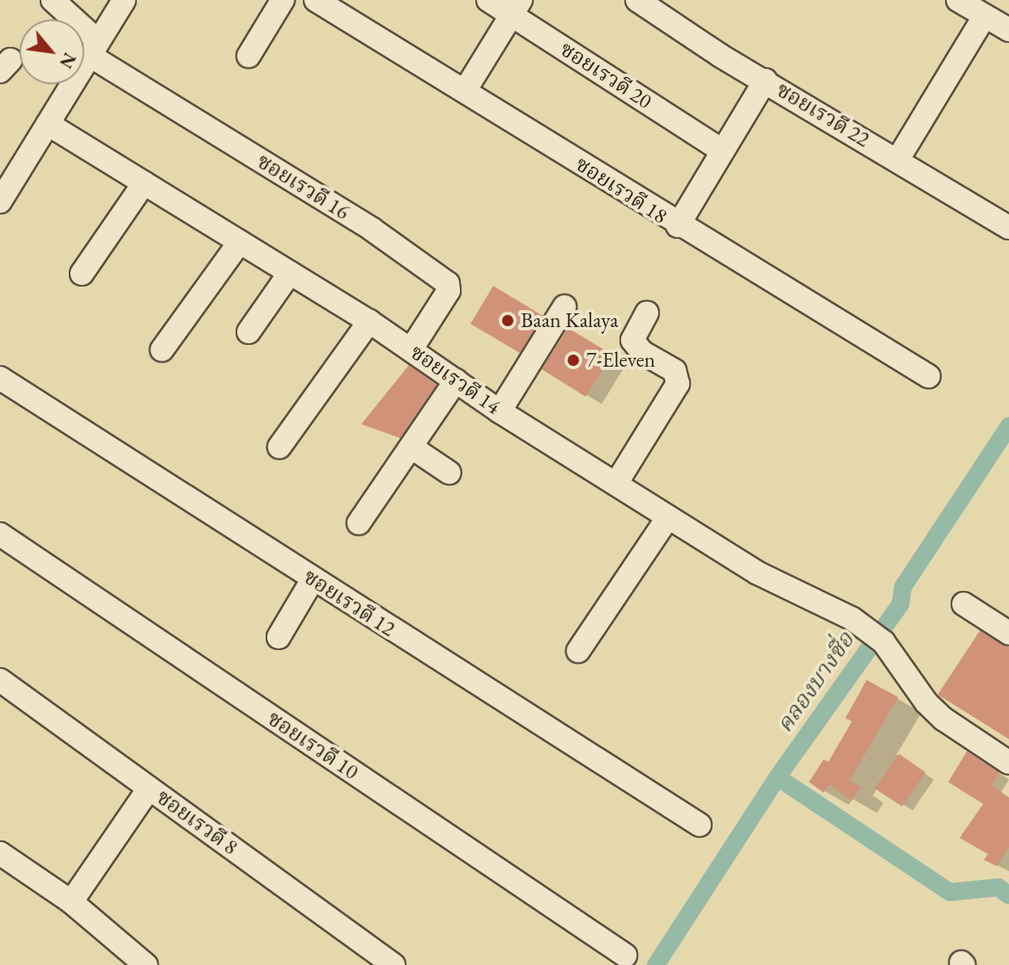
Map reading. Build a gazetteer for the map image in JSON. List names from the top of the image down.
{
  "streets": {
    "street": [
      "ซอยเรวดี 20",
      "ซอยเรวดี 22",
      "ซอยเรวดี 16",
      "ซอยเรวดี 18",
      "ซอยเรวดี 14",
      "ซอยเรวดี 12",
      "ซอยเรวดี 10",
      "ซอยเรวดี 8"
    ]
  },
  "crossings": [
    ["ซอยเรวดี 16", "ซอยเรวดี 14"]
  ],
  "water": ["คลองบางซื่อ"],
  "places": ["Baan Kalaya", "7-Eleven"],
  "north": "bottom right"
}
